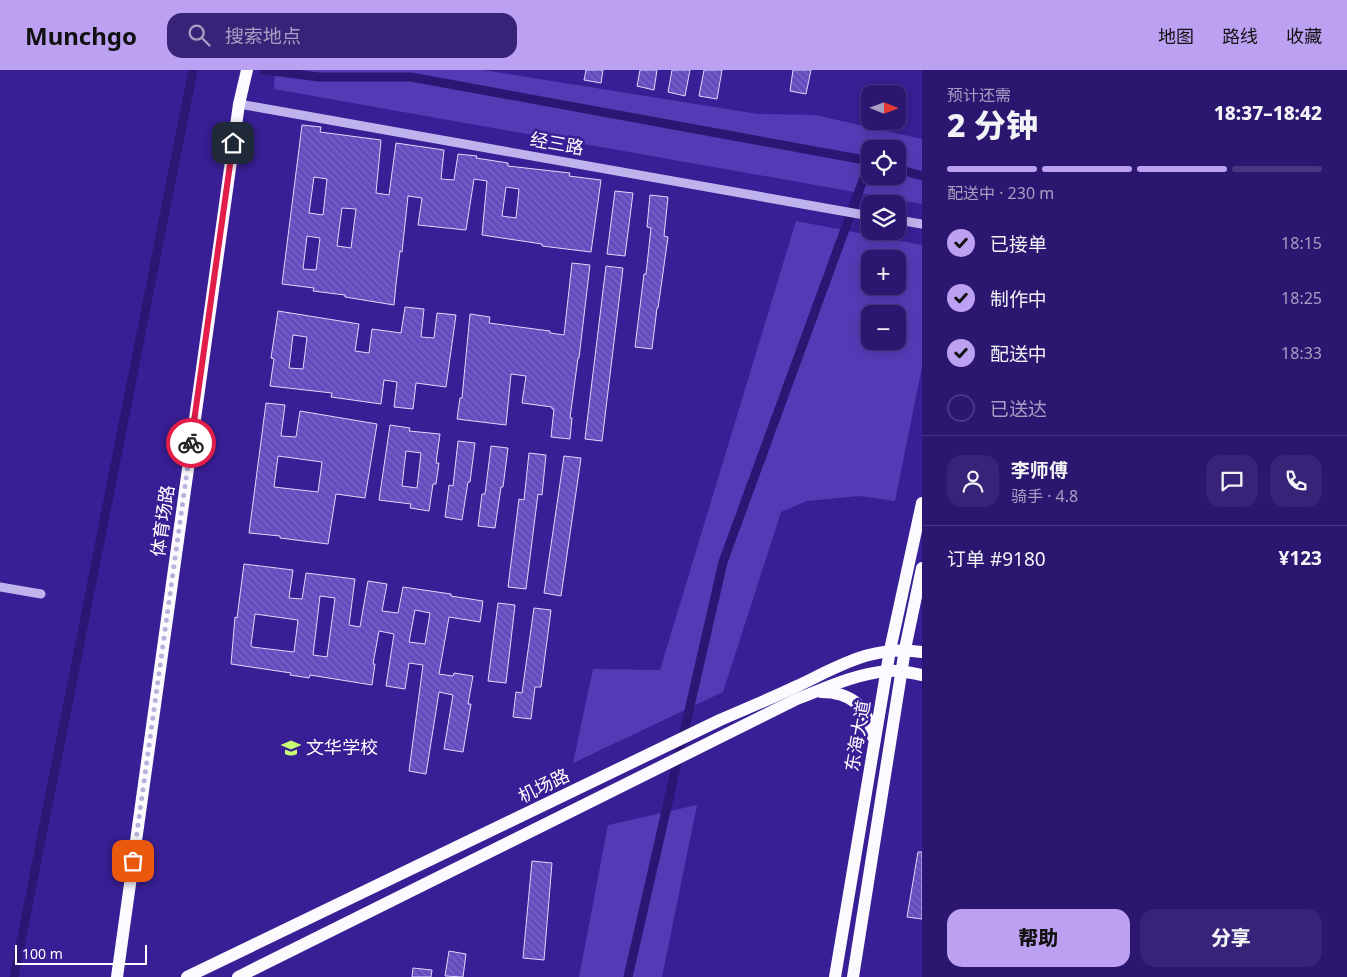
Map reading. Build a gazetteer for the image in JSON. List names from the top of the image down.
{
  "streets": {
    "main road": ["体育场路", "东海大道", "机场路"],
    "street": ["经三路"]
  },
  "crossings": [
    ["经三路", "体育场路"],
    ["东海大道", "机场路"]
  ],
  "places": {
    "school or university": ["文华学校"]
  },
  "scale_bar": "100 m",
  "north": "right",
  "page": {
    "header": "Munchgo",
    "search": "搜索地点",
    "nav": ["地图", "路线", "收藏"],
    "heading": ["2 分钟", "预计还需", "18:37–18:42"],
    "panel": [
      "李师傅",
      "骑手 · 4.8",
      "订单 #9180",
      "¥123"
    ],
    "map_buttons": ["+", "−"],
    "bar": "配送中 · 230 m",
    "list": [
      ["已接单", "18:15"],
      ["制作中", "18:25"],
      ["配送中", "18:33"],
      "已送达"
    ],
    "buttons": ["帮助", "分享"],
    "scale": "100 m"
  }
}
